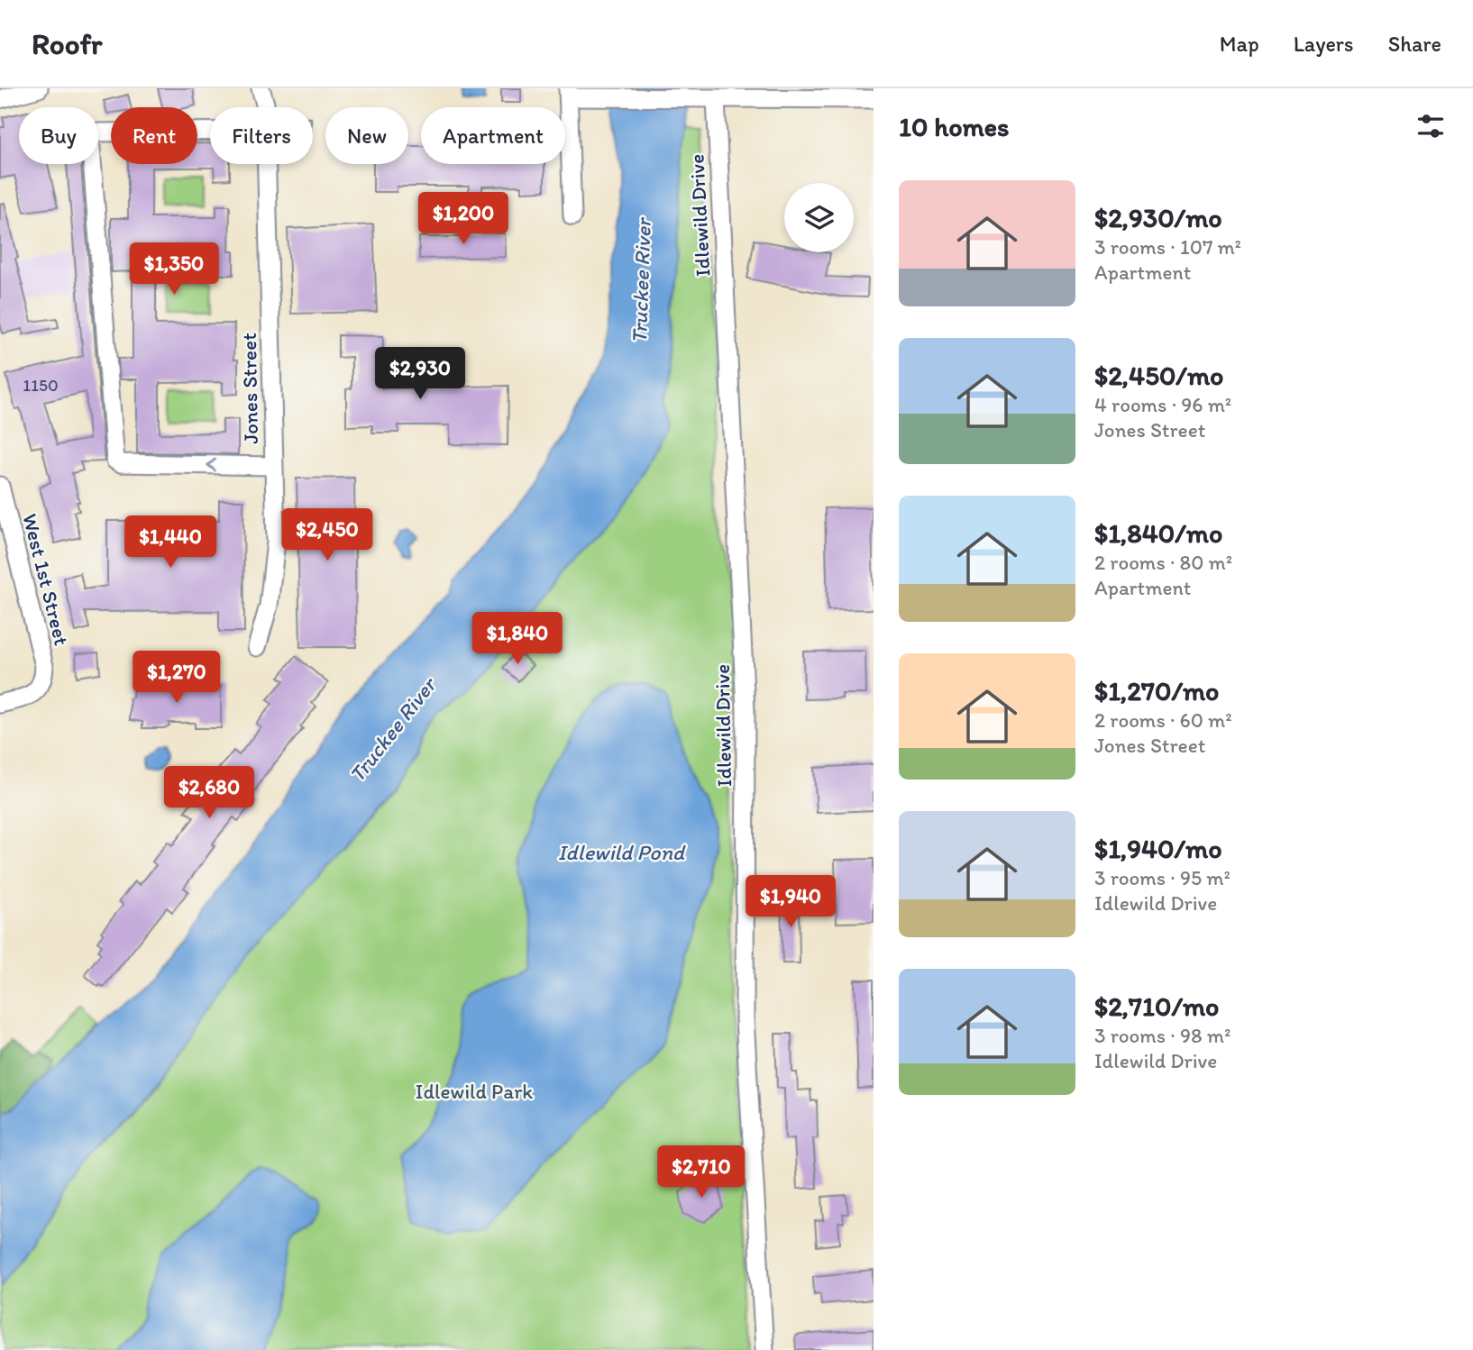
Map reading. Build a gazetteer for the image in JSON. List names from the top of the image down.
{
  "streets": {
    "street": ["Idlewild Drive", "Jones Street", "West 1st Street"]
  },
  "water": ["Truckee River", "Idlewild Pond"],
  "parks": ["Idlewild Park"],
  "house_numbers": ["1150"],
  "page": {
    "header": "Roofr",
    "nav": ["Map", "Layers", "Share"],
    "heading": "10 homes",
    "chip": [
      "Buy",
      "Rent",
      "Filters",
      "New",
      "Apartment"
    ],
    "list": [
      {
        "name": "$2,930/mo",
        "note": "3 rooms · 107 m² · Apartment"
      },
      {
        "name": "$2,450/mo",
        "note": "4 rooms · 96 m² · Jones Street"
      },
      {
        "name": "$1,840/mo",
        "note": "2 rooms · 80 m² · Apartment"
      },
      {
        "name": "$1,270/mo",
        "note": "2 rooms · 60 m² · Jones Street"
      },
      {
        "name": "$1,940/mo",
        "note": "3 rooms · 95 m² · Idlewild Drive"
      },
      {
        "name": "$2,710/mo",
        "note": "3 rooms · 98 m² · Idlewild Drive"
      }
    ],
    "price": [
      "$1,200",
      "$1,350",
      "$2,930",
      "$2,450",
      "$1,440",
      "$1,840",
      "$1,270",
      "$2,680",
      "$1,940",
      "$2,710"
    ]
  }
}
